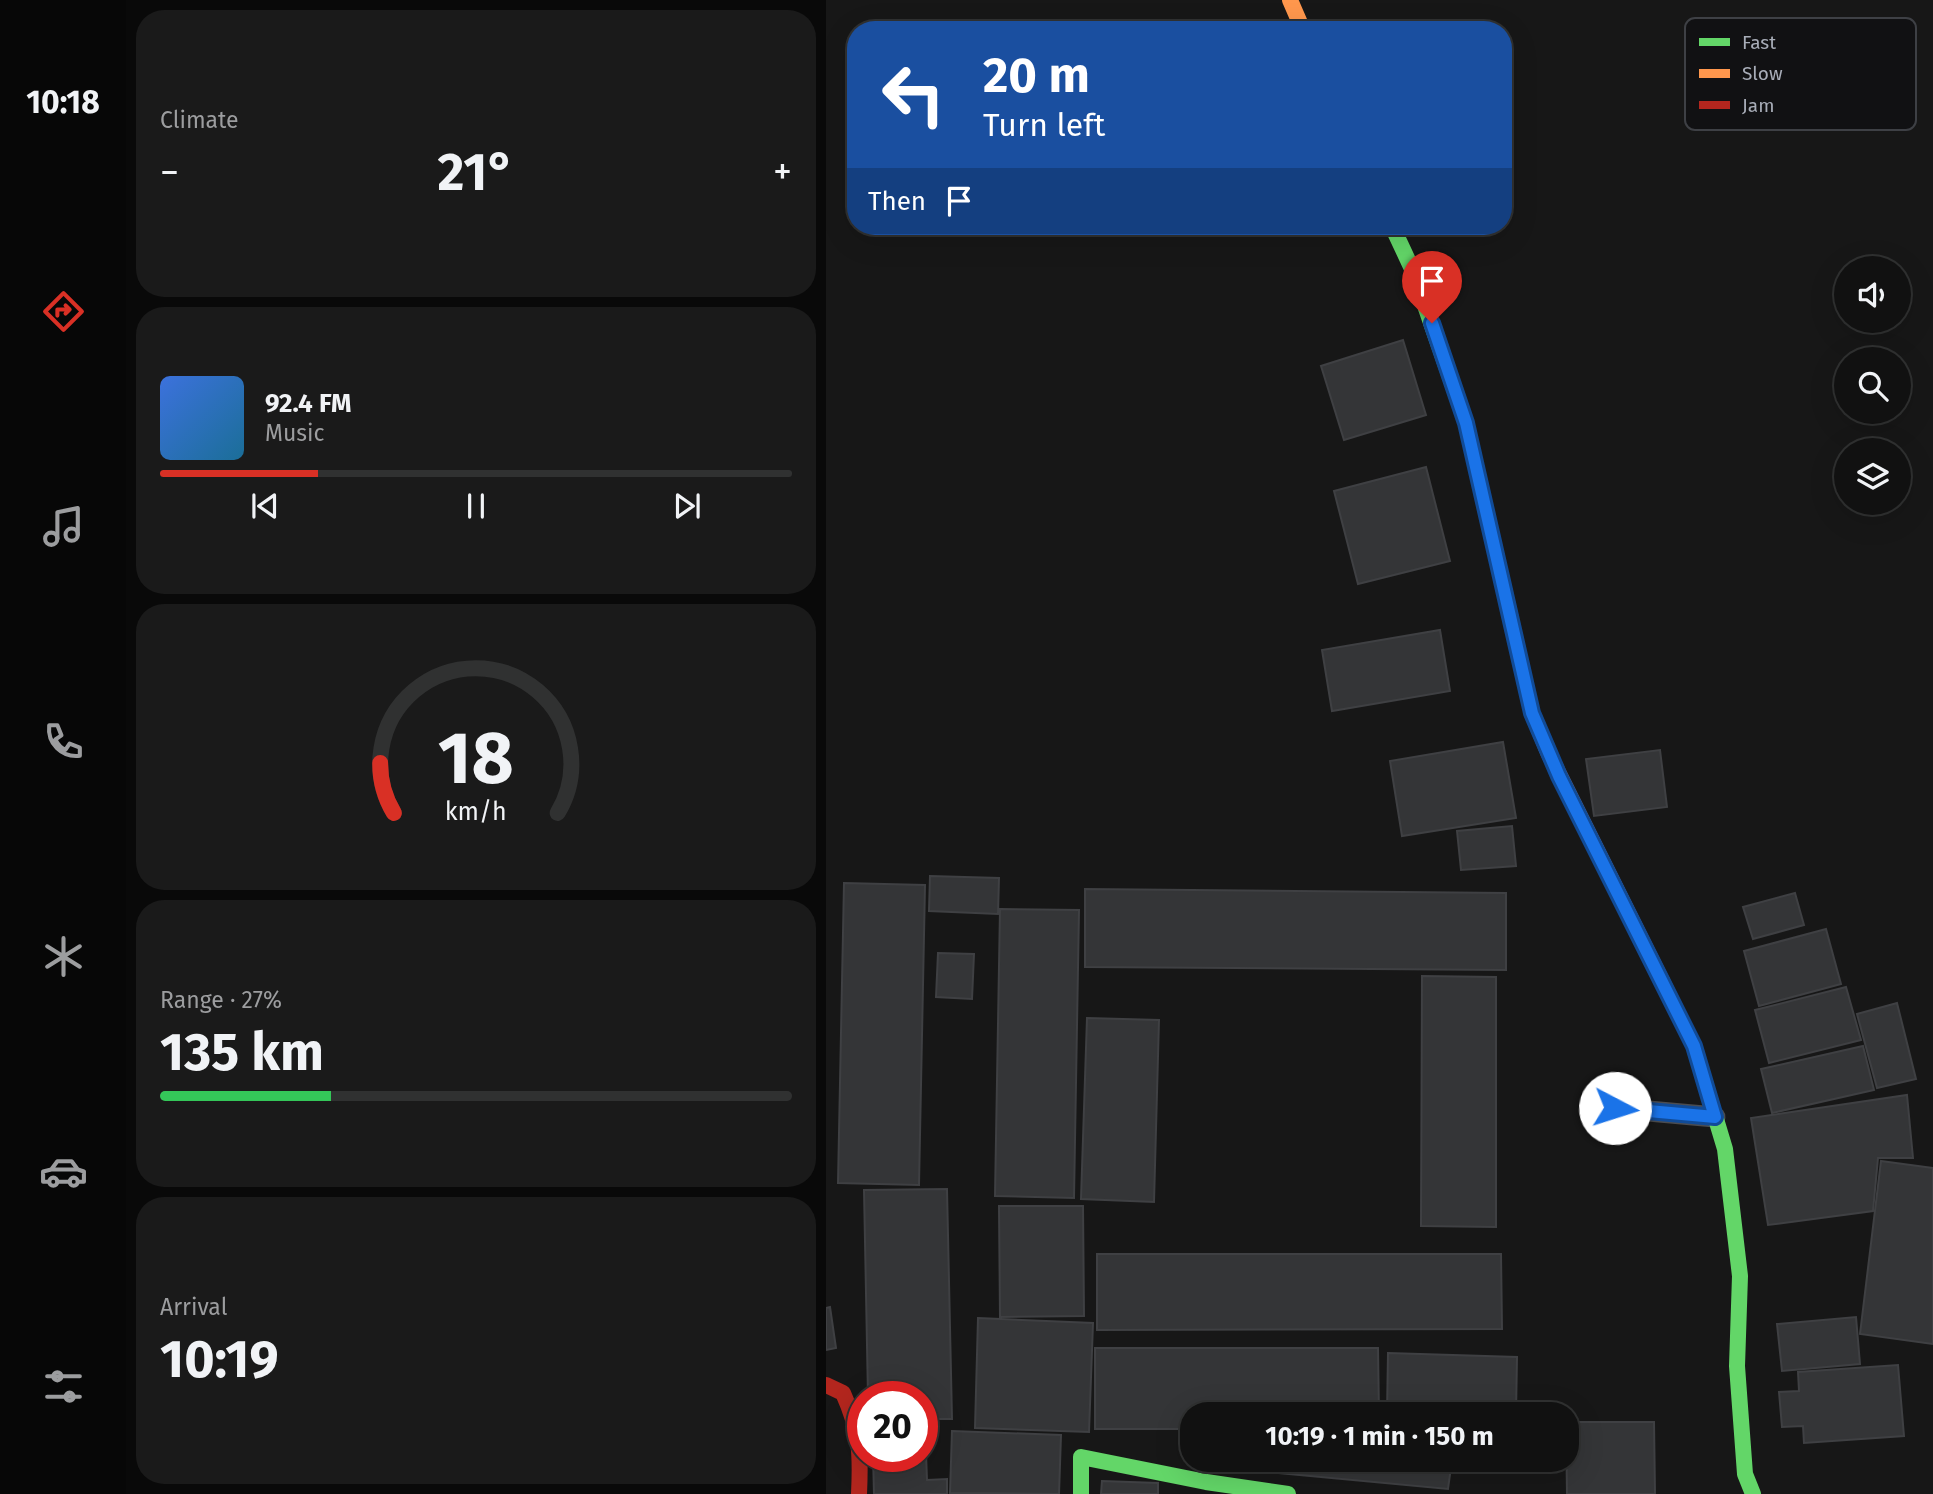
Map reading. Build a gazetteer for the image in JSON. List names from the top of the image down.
{
  "legend": ["Fast", "Slow", "Jam"],
  "page": {
    "tabs": "10:18",
    "tile": [
      "Climate",
      ["Range · 27%", "135 km"],
      ["Arrival", "10:19"]
    ],
    "turn": ["20 m", "Turn left"],
    "heat": ["−", "21°", "+"],
    "then": "Then",
    "song": ["92.4 FM", "Music"],
    "limit": "20",
    "trip": "10:19 · 1 min · 150 m",
    "gauge": ["18", "km/h"]
  }
}
